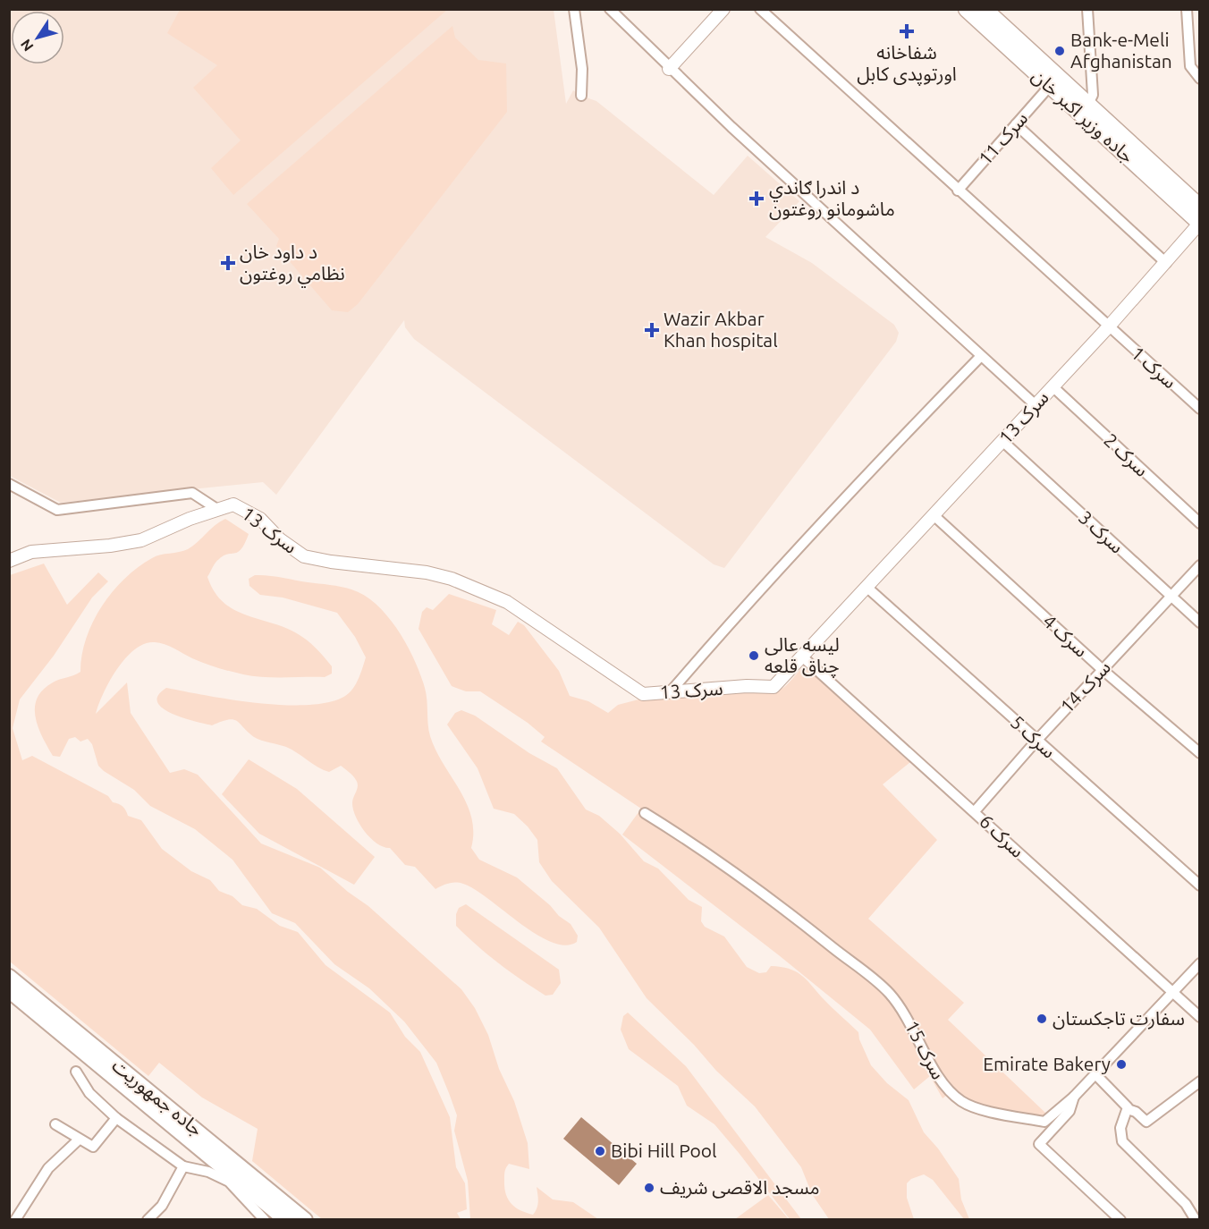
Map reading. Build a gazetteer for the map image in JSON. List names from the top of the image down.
{
  "streets": {
    "main road": ["جاده وزیر اکبر خان", "جاده جمهوریت"],
    "street": [
      "سرک 11",
      "سرک 1",
      "سرک 13",
      "سرک 2",
      "سرک 3",
      "سرک 4",
      "سرک 14",
      "سرک 5",
      "سرک 6",
      "سرک 15"
    ]
  },
  "crossings": [
    ["جاده وزیر اکبر خان", "سرک 11"],
    ["جاده وزیر اکبر خان", "سرک 13"],
    ["سرک 11", "سرک 1"],
    ["سرک 1", "سرک 13"],
    ["سرک 13", "سرک 2"],
    ["سرک 13", "سرک 3"],
    ["سرک 13", "سرک 4"],
    ["سرک 13", "سرک 5"],
    ["سرک 13", "سرک 6"],
    ["سرک 3", "سرک 14"],
    ["سرک 4", "سرک 14"],
    ["سرک 14", "سرک 5"],
    ["سرک 14", "سرک 6"],
    ["سرک 6", "سرک 15"]
  ],
  "places": {
    "health": [
      "شفاخانه اورتوپدی کابل",
      "د اندرا ګاندي ماشومانو روغتون",
      "د داود خان نظامي روغتون",
      "Wazir Akbar Khan hospital"
    ],
    "other": [
      "Bank-e-Meli Afghanistan",
      "لیسه عالی چناق قلعه",
      "سفارت تاجکستان",
      "Emirate Bakery",
      "Bibi Hill Pool",
      "مسجد الاقصی شریف"
    ]
  },
  "north": "bottom left"
}
